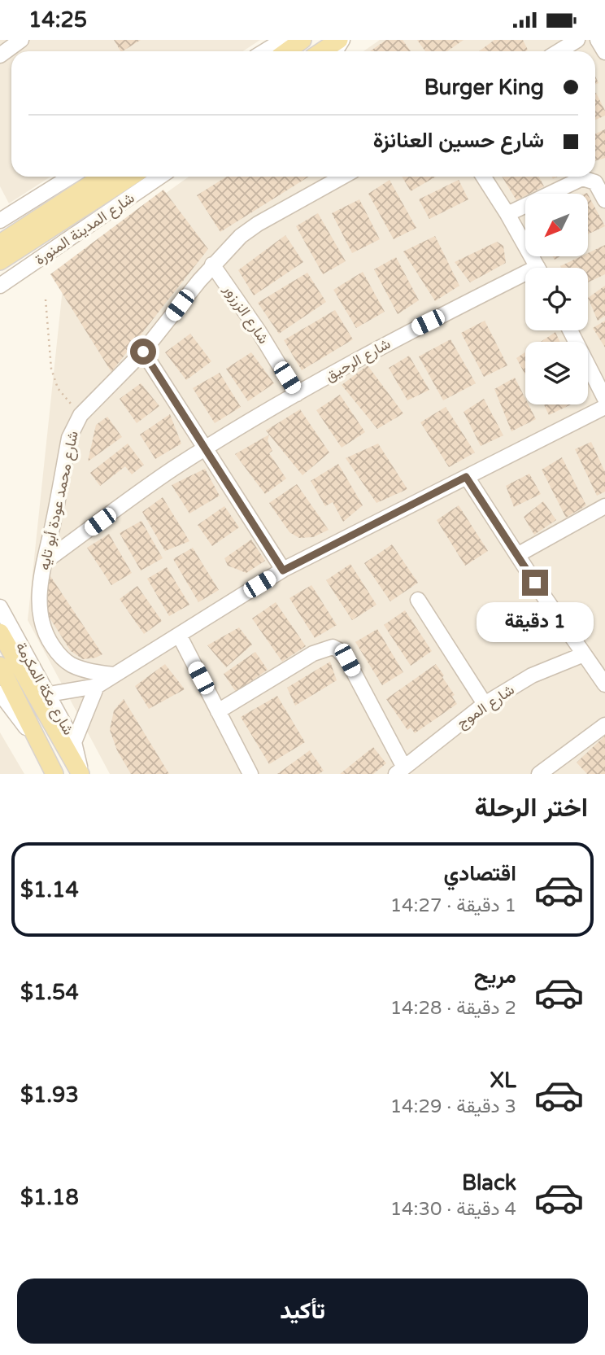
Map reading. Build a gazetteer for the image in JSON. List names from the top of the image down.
{
  "streets": {
    "main road": ["شارع المدينة المنورة", "شارع مكة المكرمة"],
    "street": [
      "شارع الزرزور",
      "شارع الرحيق",
      "شارع محمد عودة أبو تايه",
      "شارع الموج"
    ]
  },
  "crossings": [
    ["شارع الزرزور", "شارع الرحيق"],
    ["شارع الزرزور", "شارع محمد عودة أبو تايه"],
    ["شارع الرحيق", "شارع محمد عودة أبو تايه"]
  ],
  "north": "bottom left",
  "page": {
    "status": "14:25",
    "banner": ["Burger King", "شارع حسين العنانزة"],
    "bubble": "1 دقيقة",
    "heading": "اختر الرحلة",
    "list": [
      {
        "name": "اقتصادي",
        "note": "1 دقيقة · 14:27",
        "value": "$1.14"
      },
      {
        "name": "مريح",
        "note": "2 دقيقة · 14:28",
        "value": "$1.54"
      },
      {
        "name": "XL",
        "note": "3 دقيقة · 14:29",
        "value": "$1.93"
      },
      {
        "name": "Black",
        "note": "4 دقيقة · 14:30",
        "value": "$1.18"
      }
    ],
    "buttons": "تأكيد"
  }
}
